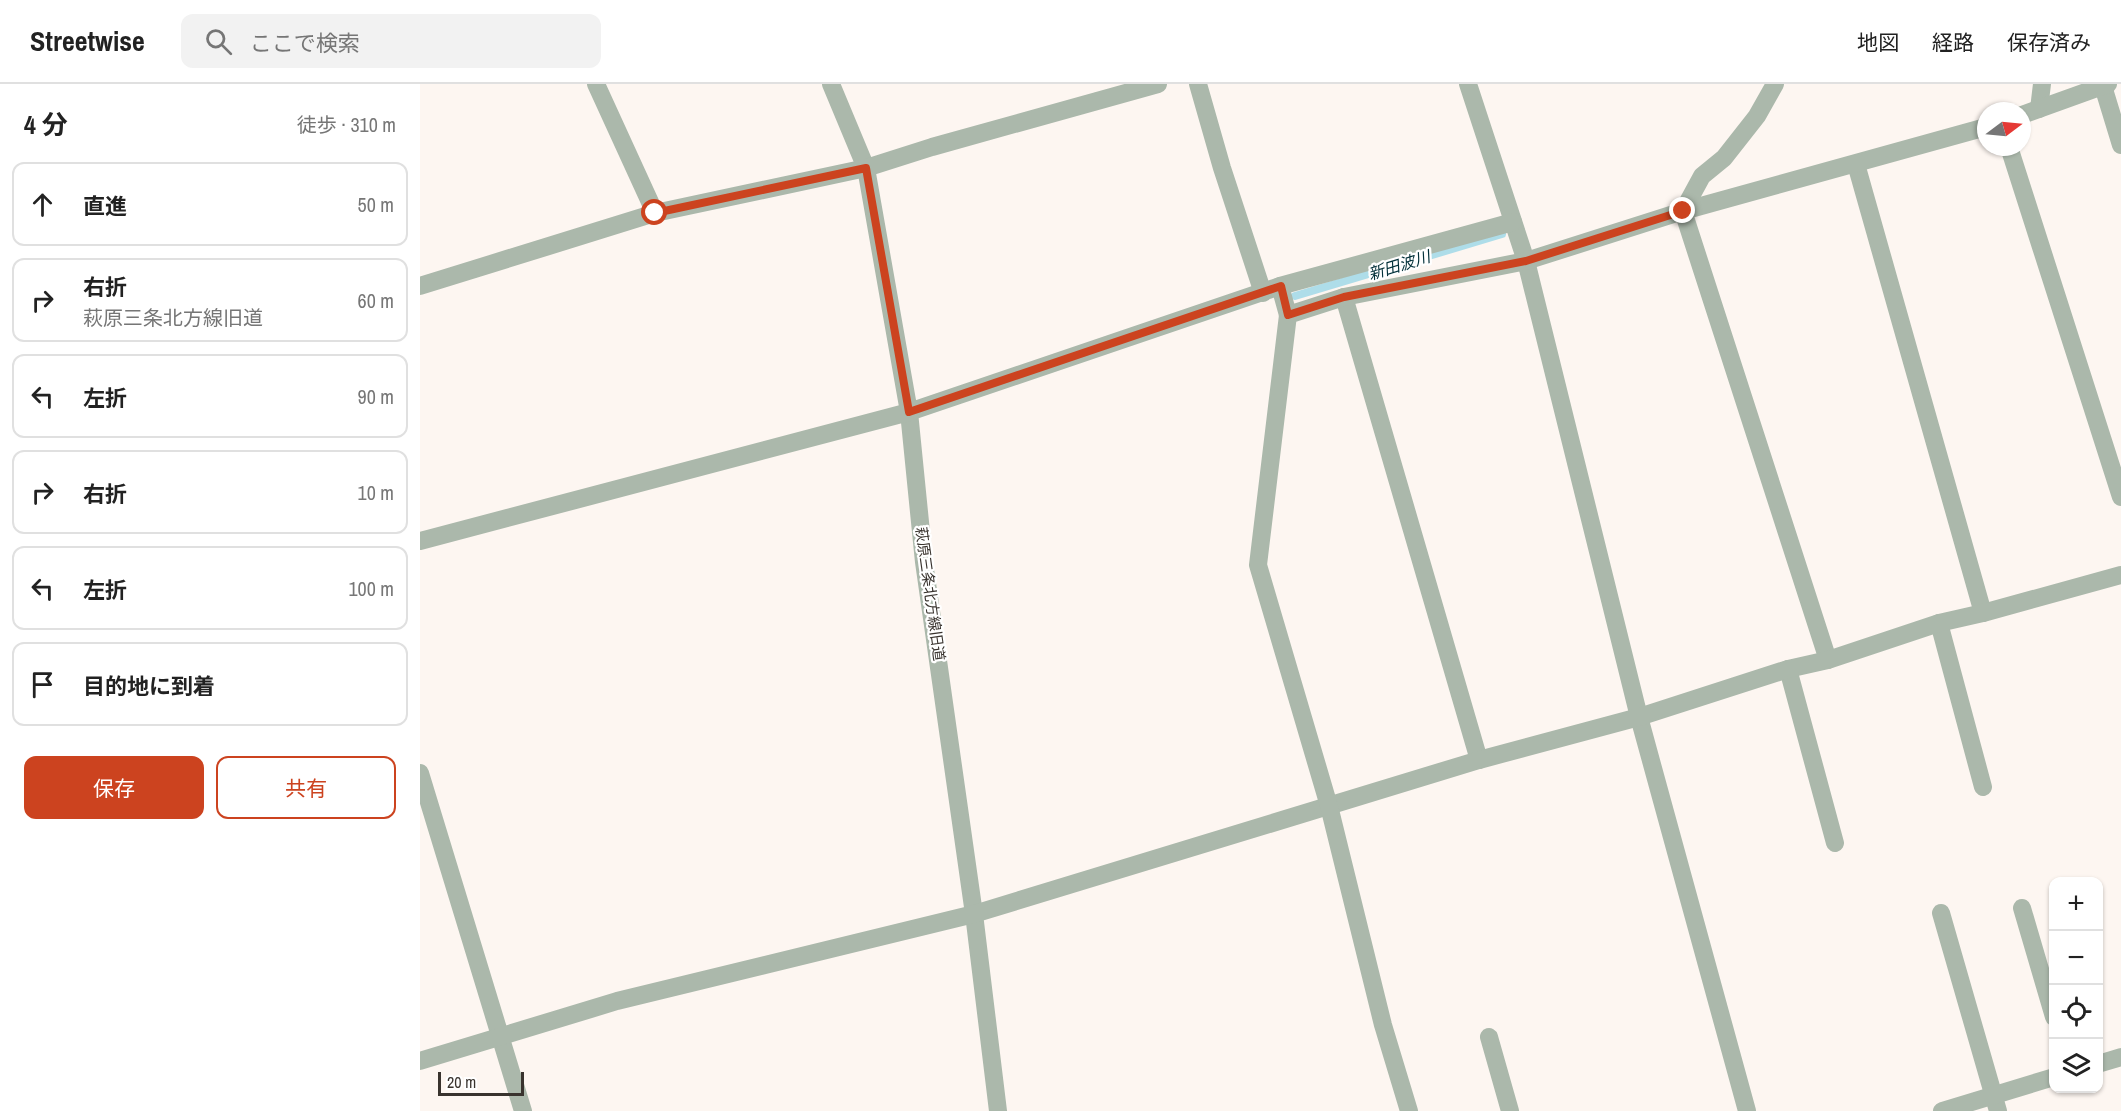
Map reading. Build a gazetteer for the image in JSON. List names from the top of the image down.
{
  "streets": {
    "street": ["萩原三条北方線旧道"]
  },
  "water": ["新田波川"],
  "scale_bar": "20 m",
  "north": "right",
  "page": {
    "header": "Streetwise",
    "search": "ここで検索",
    "nav": ["地図", "経路", "保存済み"],
    "heading": ["4 分", "徒歩 · 310 m"],
    "list": [
      ["直進", "50 m"],
      ["右折", "萩原三条北方線旧道", "60 m"],
      ["左折", "90 m"],
      ["右折", "10 m"],
      ["左折", "100 m"],
      "目的地に到着"
    ],
    "buttons": ["保存", "共有"],
    "map_buttons": ["+", "−"],
    "scale": "20 m"
  }
}
